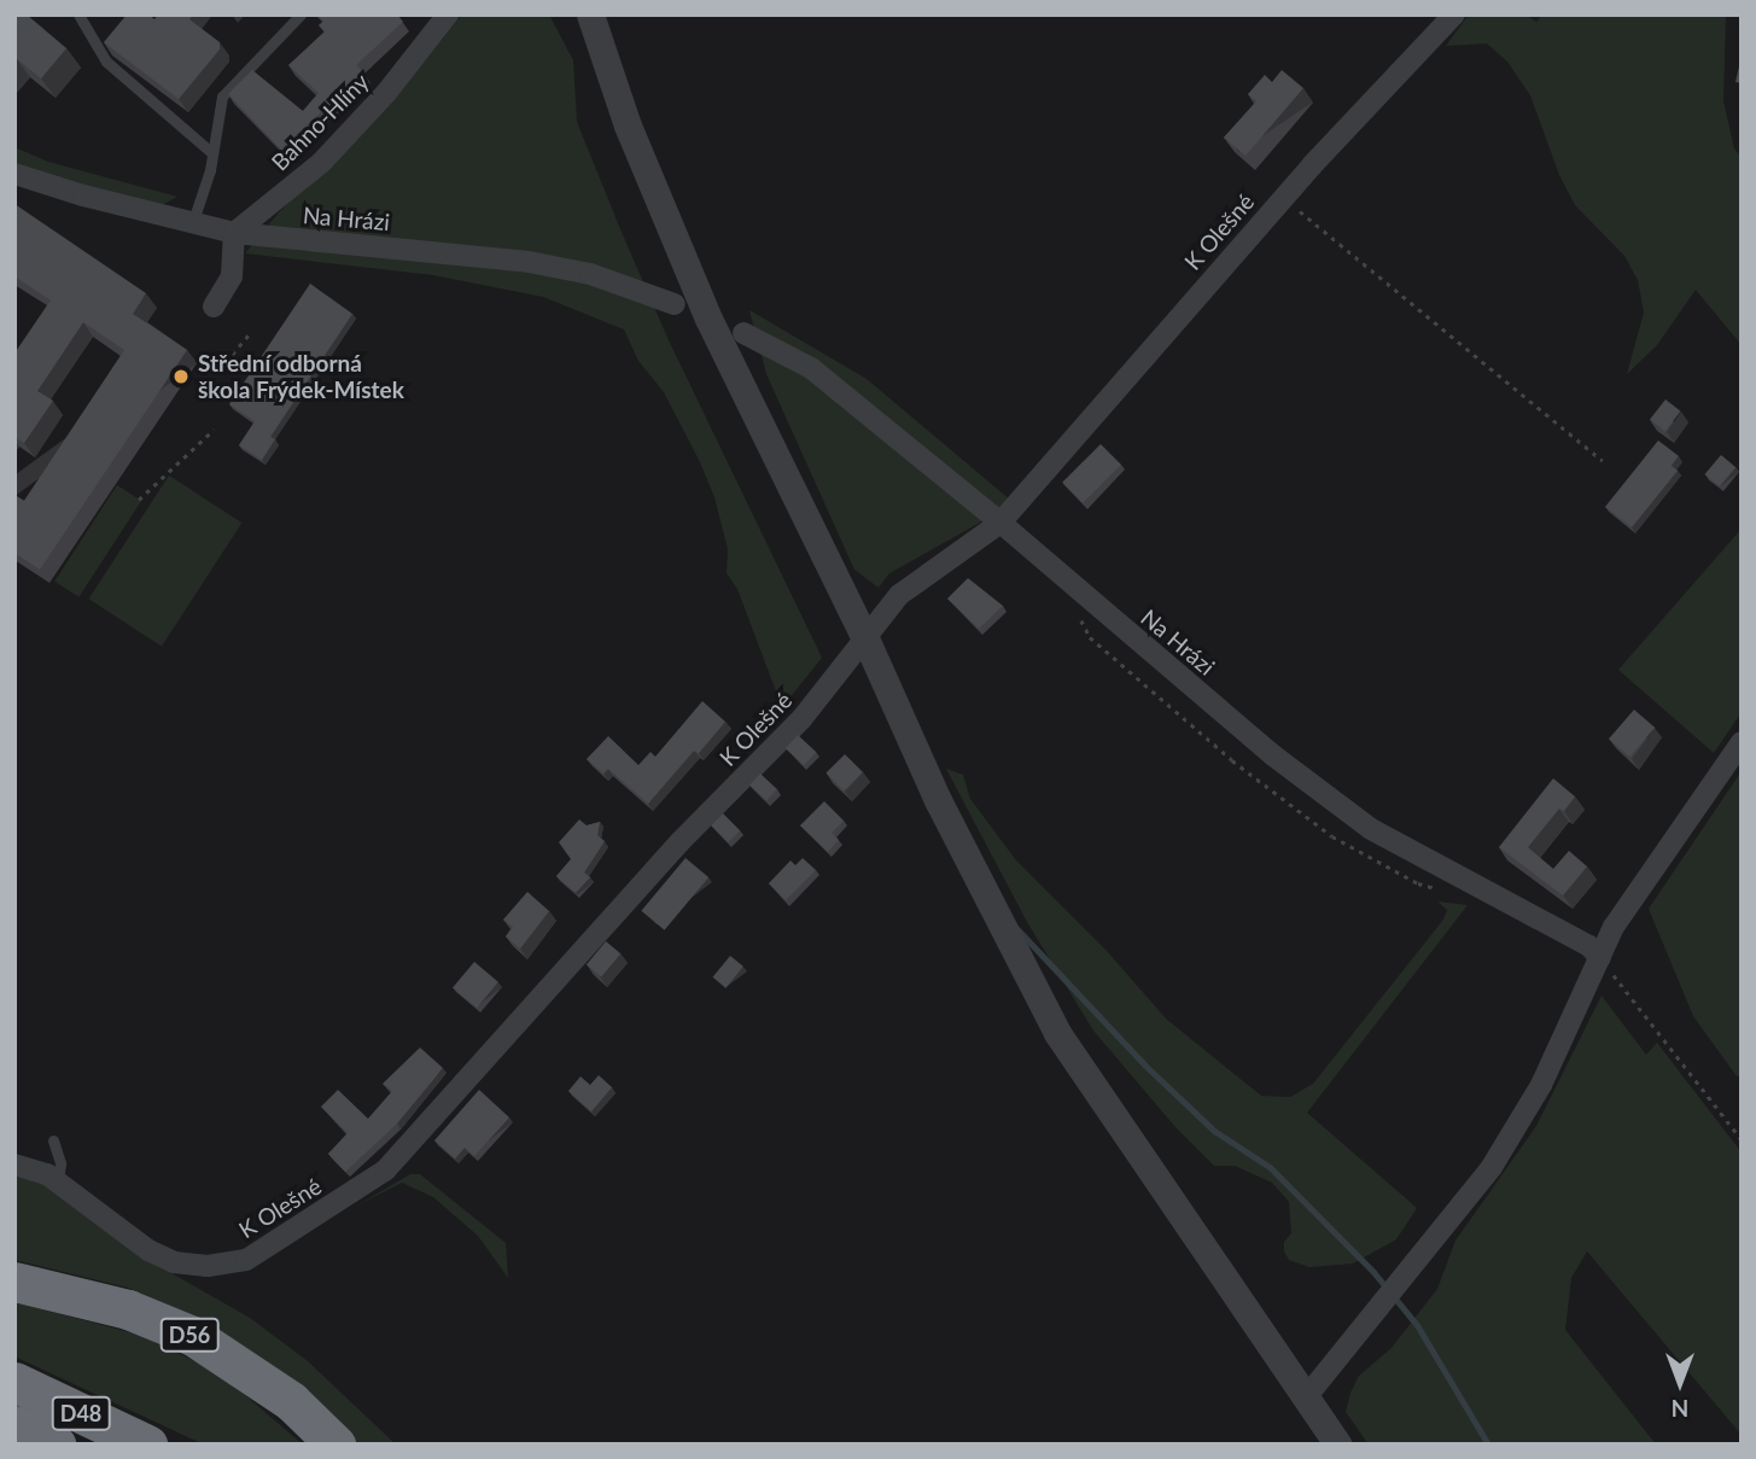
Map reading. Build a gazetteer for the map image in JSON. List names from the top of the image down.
{
  "streets": {
    "highway": ["D56", "D48"],
    "street": ["Bahno-Hlíny", "Na Hrázi", "K Olešné"]
  },
  "crossings": [
    ["Bahno-Hlíny", "Na Hrázi"],
    ["Na Hrázi", "K Olešné"]
  ],
  "places": ["Střední odborná škola Frýdek-Místek"],
  "north": "bottom"
}
